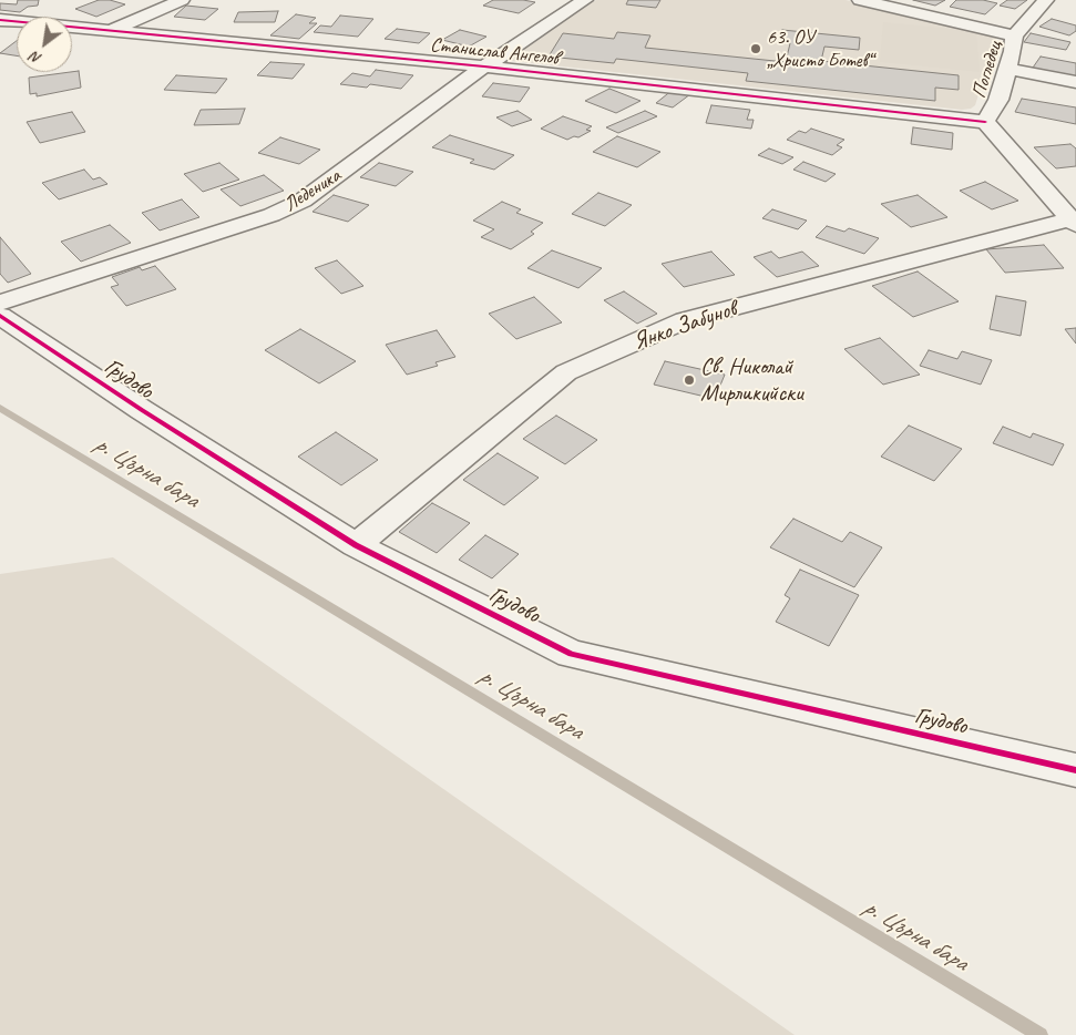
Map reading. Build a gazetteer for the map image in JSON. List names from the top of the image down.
{
  "streets": {
    "street": [
      "Станислав Ангелов",
      "Погледец",
      "Леденика",
      "Янко Забунов",
      "Грудово"
    ]
  },
  "crossings": [
    ["Станислав Ангелов", "Погледец"],
    ["Станислав Ангелов", "Леденика"],
    ["Погледец", "Янко Забунов"],
    ["Янко Забунов", "Грудово"]
  ],
  "water": ["р. Църна бара"],
  "places": ["63. ОУ „Христо Ботев“", "Св. Николай Мирликийски"],
  "north": "bottom left"
}
